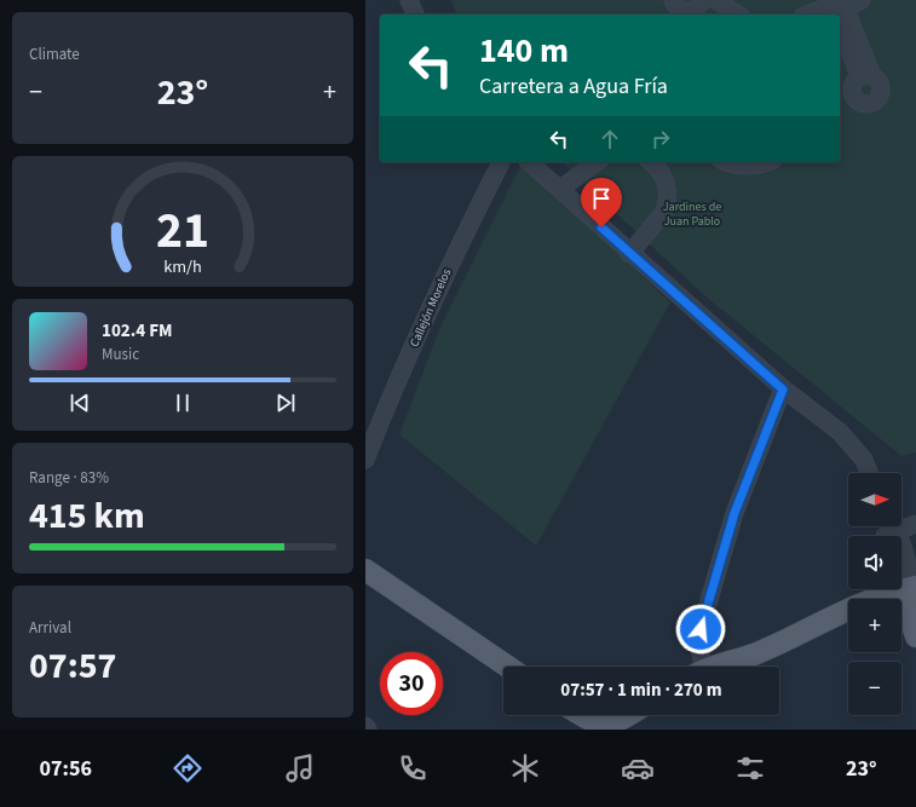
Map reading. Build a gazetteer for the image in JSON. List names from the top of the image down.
{
  "streets": {
    "street": ["Callejón Morelos"]
  },
  "parks": ["Jardines de Juan Pablo"],
  "north": "right",
  "page": {
    "tile": [
      "Climate",
      ["Range · 83%", "415 km"],
      ["Arrival", "07:57"]
    ],
    "turn": ["140 m", "Carretera a Agua Fría"],
    "heat": ["−", "23°", "+"],
    "song": ["102.4 FM", "Music"],
    "map_buttons": ["+", "−"],
    "limit": "30",
    "trip": "07:57 · 1 min · 270 m",
    "tabs": ["07:56", "23°"],
    "gauge": ["21", "km/h"]
  }
}
